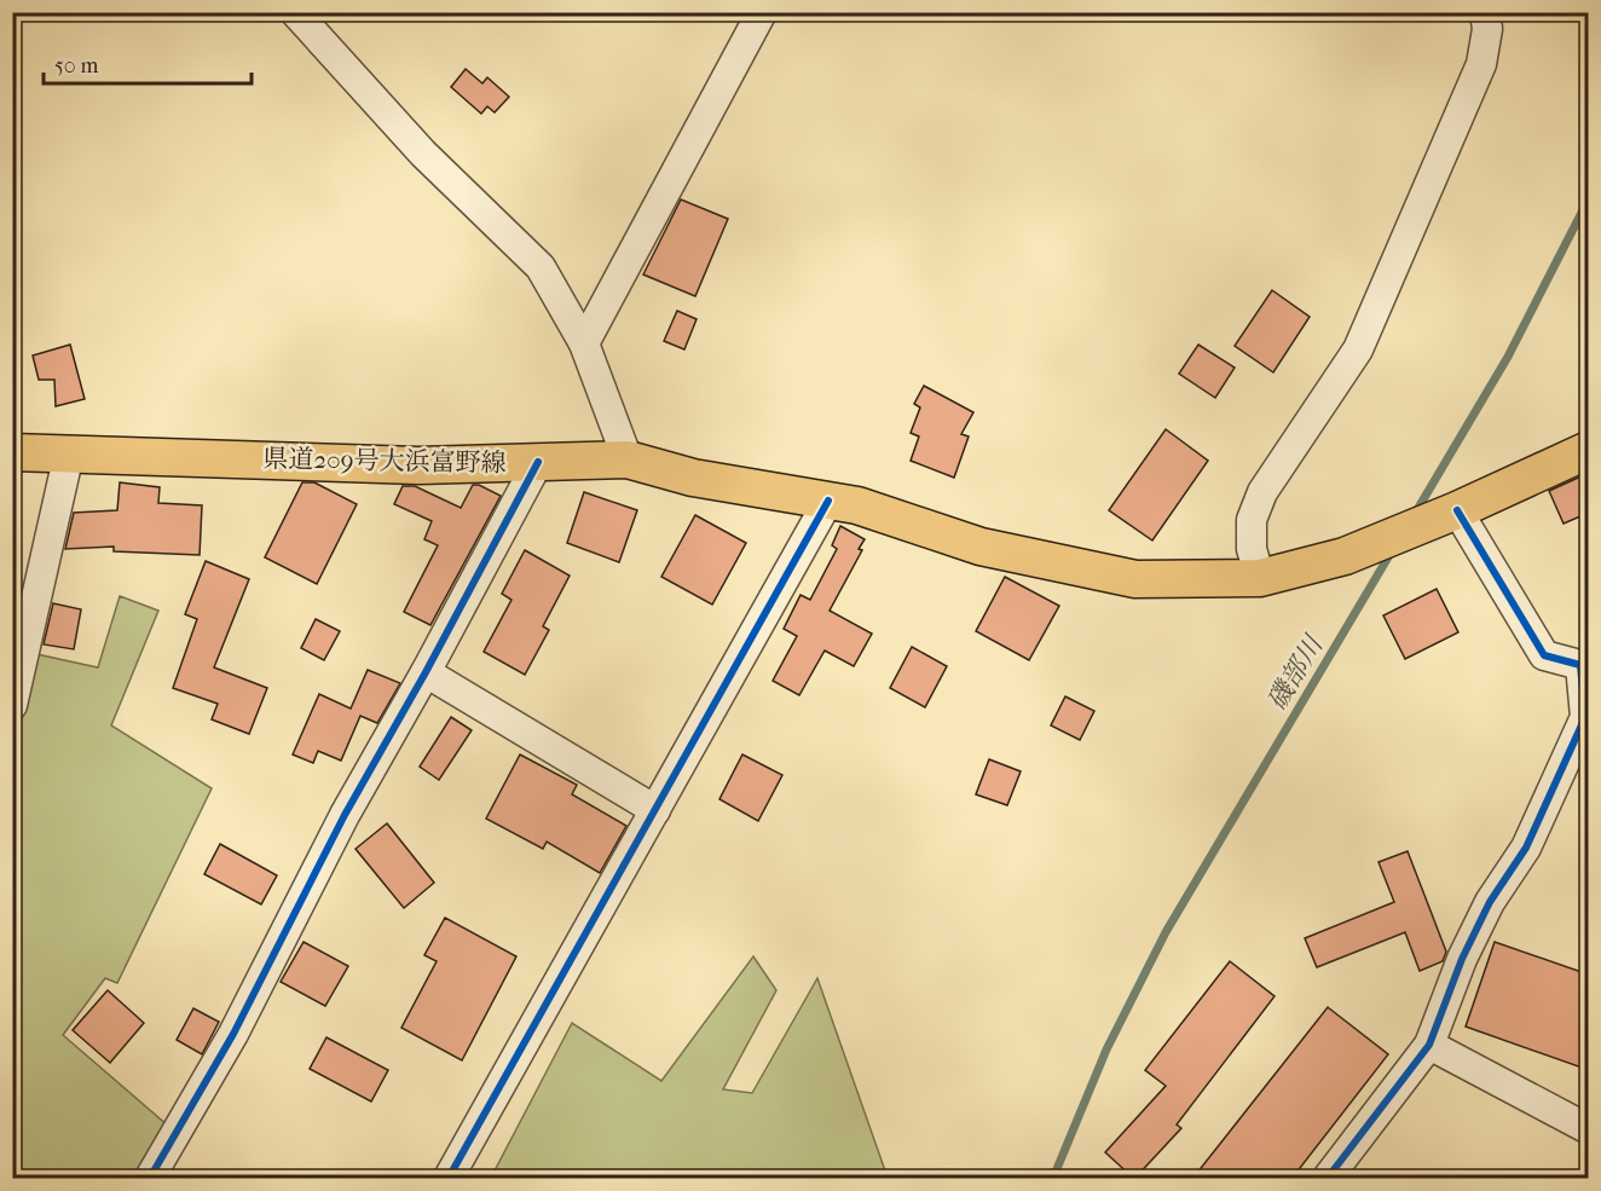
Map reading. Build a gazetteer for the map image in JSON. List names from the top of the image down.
{
  "streets": {
    "main road": ["県道209号大浜富野線"]
  },
  "water": ["磯部川"],
  "scale_bar": "50 m"
}
